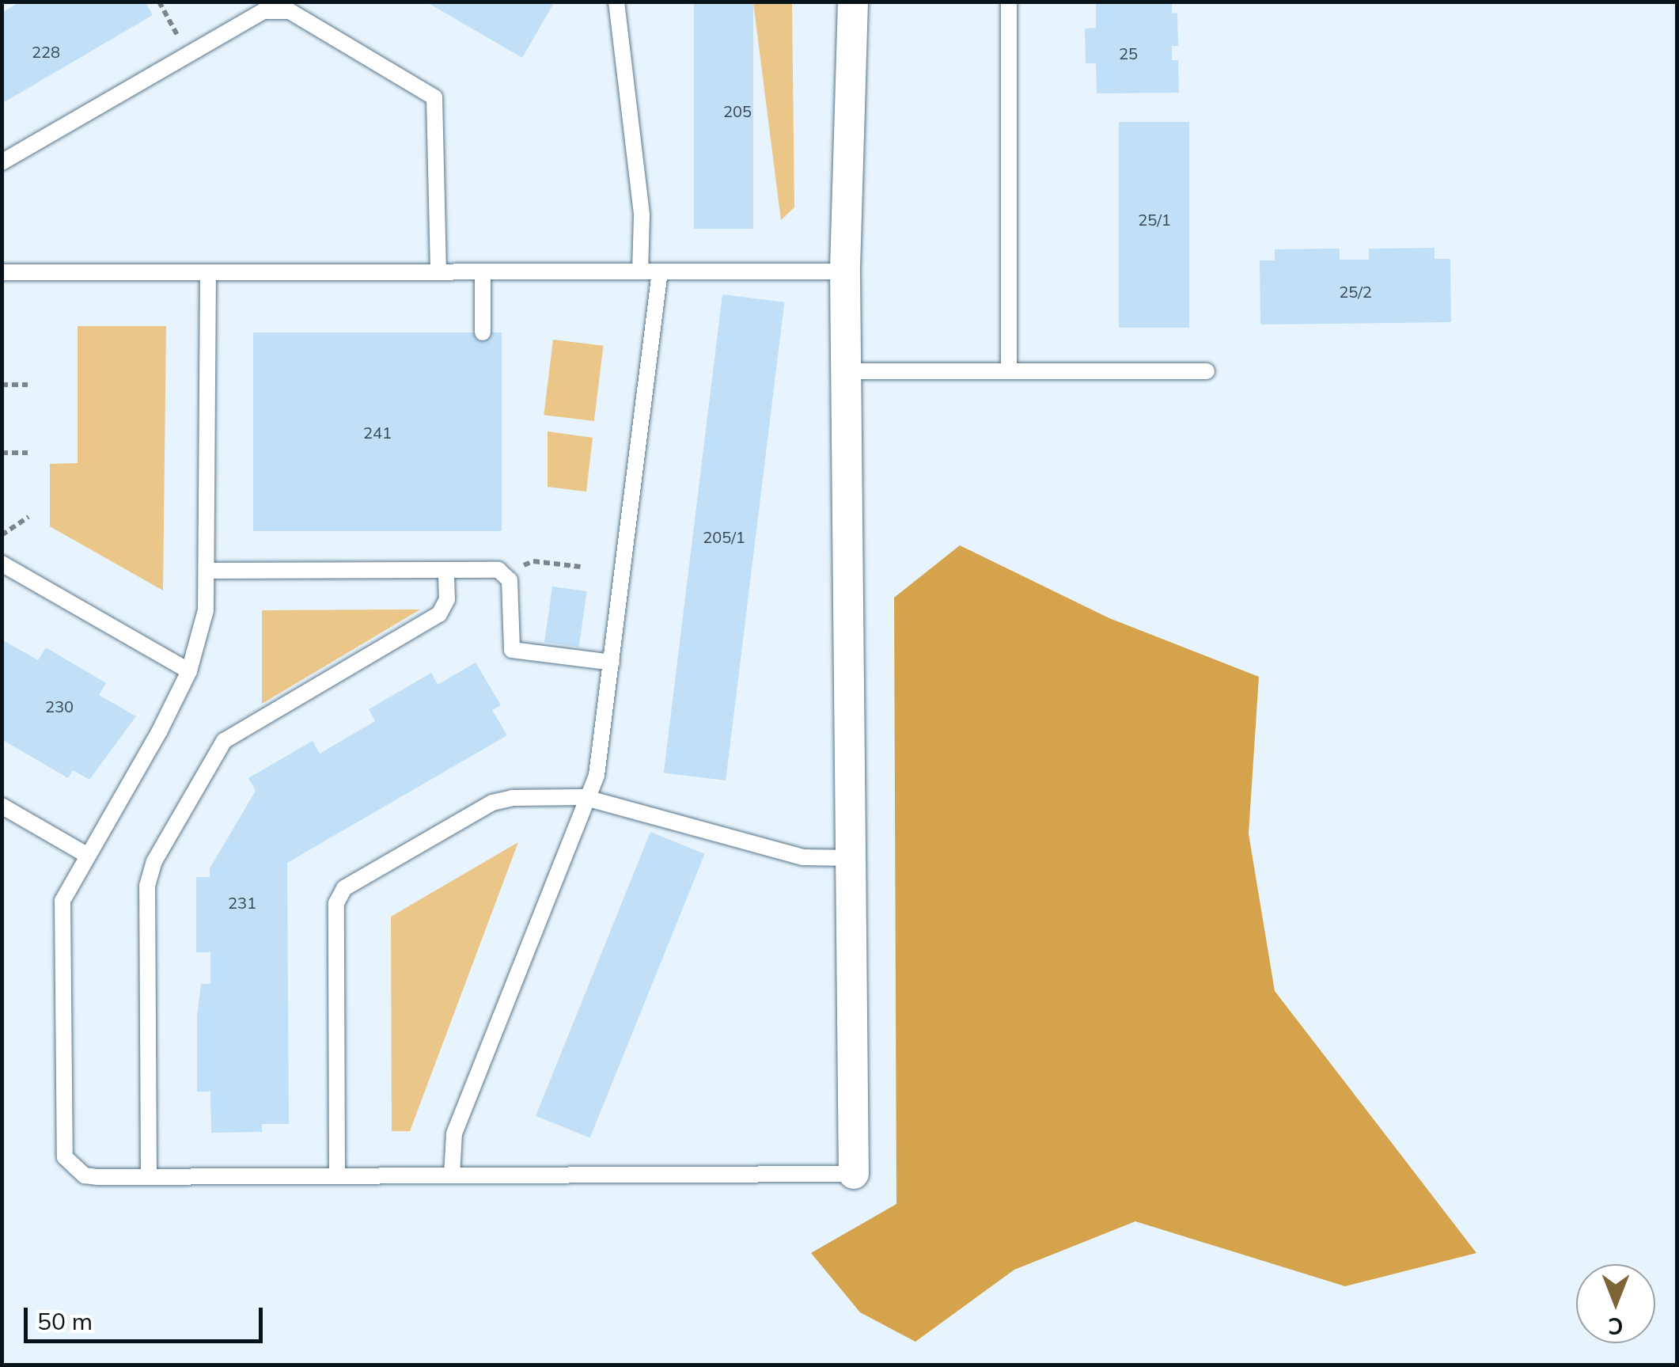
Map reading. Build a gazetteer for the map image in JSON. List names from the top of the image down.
{
  "house_numbers": [
    "228",
    "25",
    "205",
    "25/1",
    "25/2",
    "241",
    "205/1",
    "230",
    "231"
  ],
  "scale_bar": "50 m",
  "north": "bottom"
}
